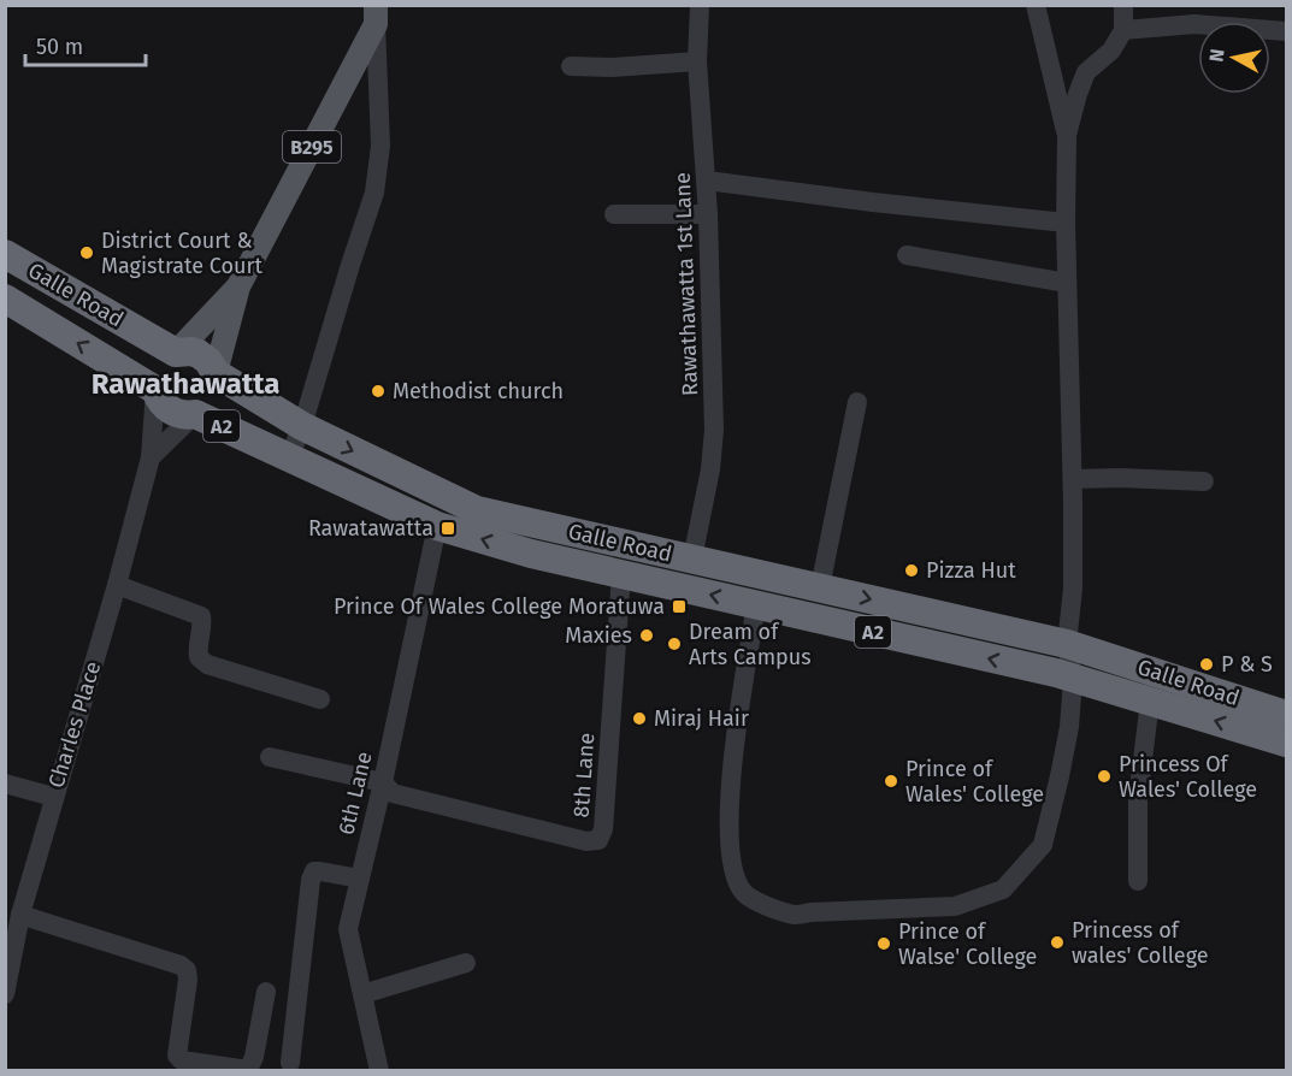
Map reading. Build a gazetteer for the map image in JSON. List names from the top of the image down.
{
  "streets": {
    "highway": ["B295", "Galle Road", "A2"],
    "street": [
      "Rawathawatta 1st Lane",
      "Charles Place",
      "8th Lane",
      "6th Lane"
    ]
  },
  "crossings": [
    ["B295", "Galle Road"],
    ["B295", "Charles Place"],
    ["Rawathawatta 1st Lane", "Galle Road"],
    ["Galle Road", "Charles Place"],
    ["Galle Road", "8th Lane"],
    ["Galle Road", "6th Lane"],
    ["8th Lane", "6th Lane"]
  ],
  "districts": ["Rawathawatta"],
  "places": {
    "other": [
      "District Court & Magistrate Court",
      "Methodist church",
      "Pizza Hut",
      "Maxies",
      "Dream of Arts Campus",
      "P & S",
      "Miraj Hair",
      "Princess Of Wales' College",
      "Prince of Wales' College",
      "Princess of wales' College",
      "Prince of Walse' College"
    ],
    "transit": ["Rawatawatta", "Prince Of Wales College Moratuwa"]
  },
  "scale_bar": "50 m",
  "north": "left"
}
